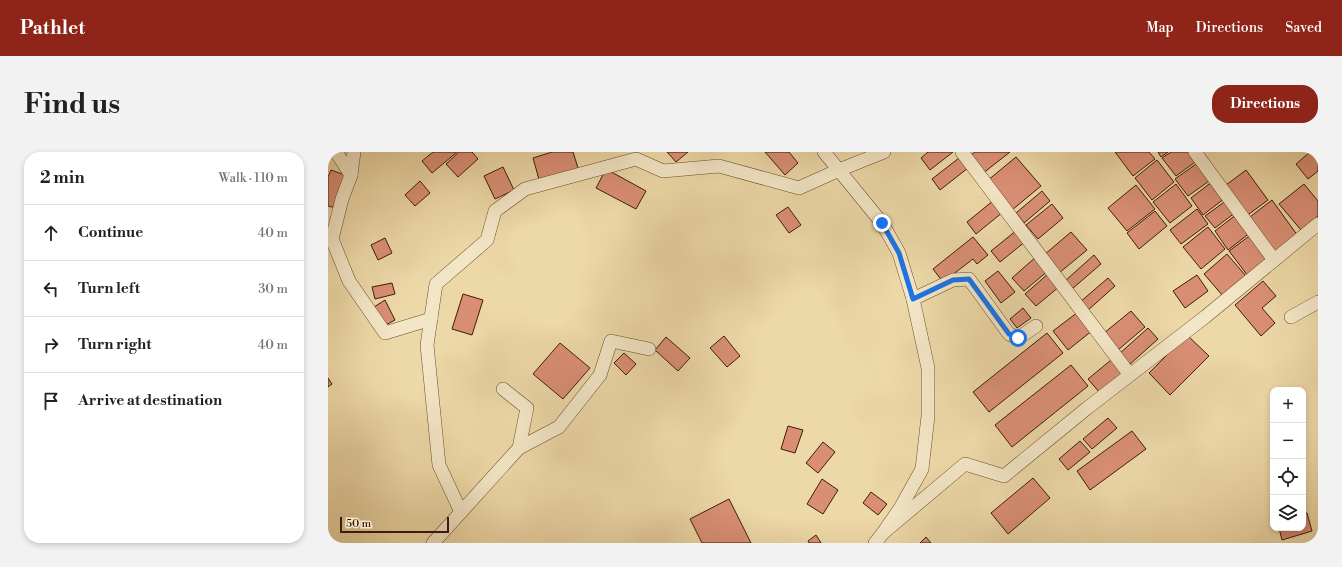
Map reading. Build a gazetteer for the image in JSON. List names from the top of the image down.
{
  "scale_bar": "50 m",
  "page": {
    "header": "Pathlet",
    "nav": ["Map", "Directions", "Saved"],
    "buttons": "Directions",
    "title": "Find us",
    "heading": ["2 min", "Walk · 110 m"],
    "list": [
      ["Continue", "40 m"],
      ["Turn left", "30 m"],
      ["Turn right", "40 m"],
      "Arrive at destination"
    ],
    "map_buttons": ["+", "−"],
    "scale": "50 m"
  }
}
